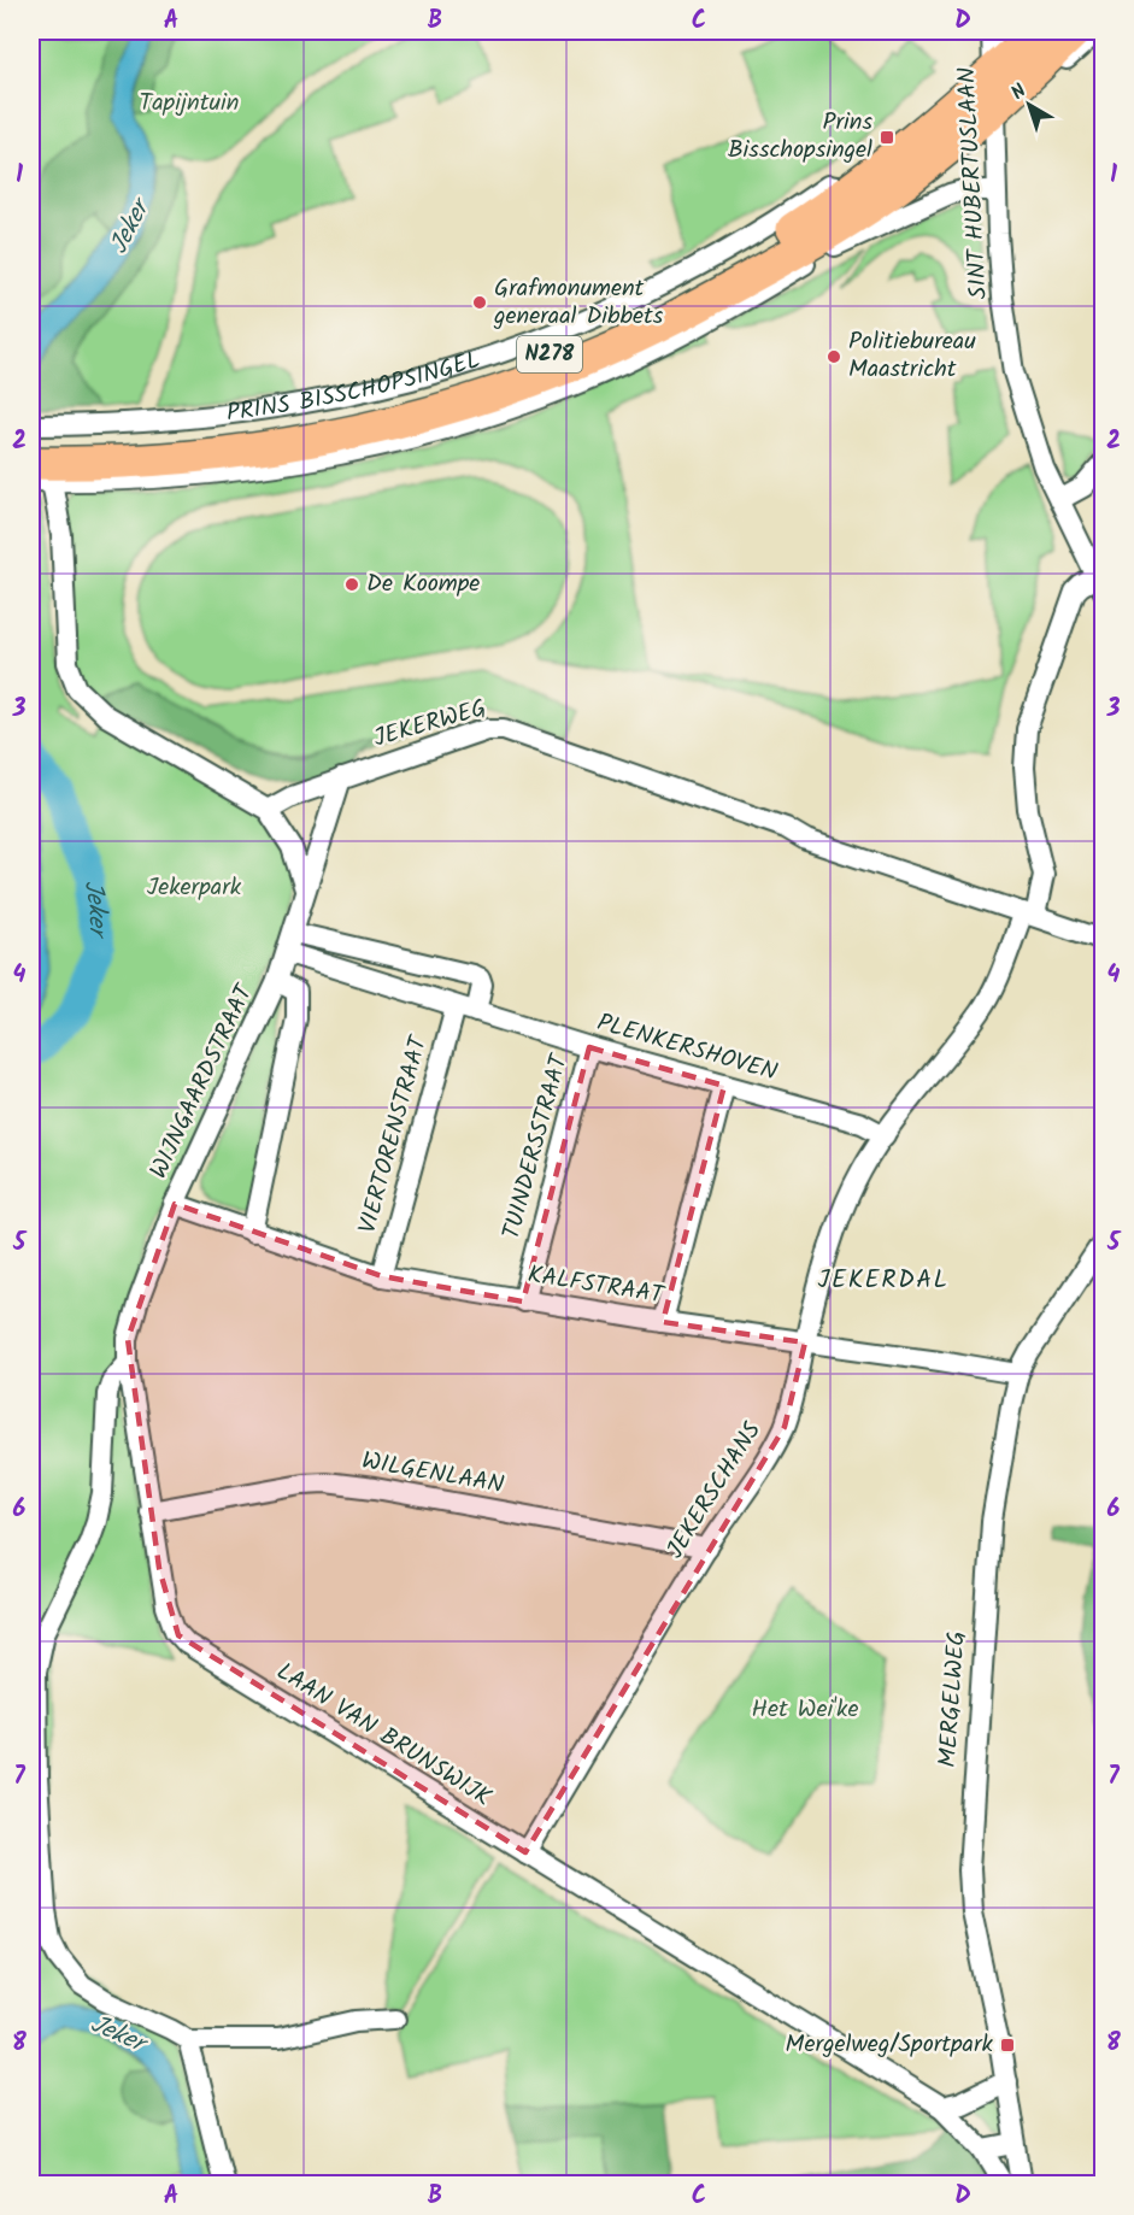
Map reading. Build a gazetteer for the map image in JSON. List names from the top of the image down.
{
  "streets": {
    "main road": ["N278", "PRINS BISSCHOPSINGEL"],
    "street": [
      "SINT HUBERTUSLAAN",
      "JEKERWEG",
      "PLENKERSHOVEN",
      "WIJNGAARDSTRAAT",
      "VIERTORENSTRAAT",
      "TUINDERSSTRAAT",
      "KALFSTRAAT",
      "WILGENLAAN",
      "JEKERSCHANS",
      "MERGELWEG",
      "LAAN VAN BRUNSWIJK"
    ]
  },
  "crossings": [
    ["SINT HUBERTUSLAAN", "PRINS BISSCHOPSINGEL"],
    ["SINT HUBERTUSLAAN", "JEKERSCHANS"],
    ["JEKERWEG", "WIJNGAARDSTRAAT"],
    ["JEKERWEG", "JEKERSCHANS"],
    ["PLENKERSHOVEN", "WIJNGAARDSTRAAT"],
    ["PLENKERSHOVEN", "VIERTORENSTRAAT"],
    ["PLENKERSHOVEN", "TUINDERSSTRAAT"],
    ["PLENKERSHOVEN", "JEKERSCHANS"],
    ["WIJNGAARDSTRAAT", "KALFSTRAAT"],
    ["WIJNGAARDSTRAAT", "LAAN VAN BRUNSWIJK"],
    ["VIERTORENSTRAAT", "KALFSTRAAT"],
    ["TUINDERSSTRAAT", "KALFSTRAAT"],
    ["KALFSTRAAT", "JEKERSCHANS"],
    ["KALFSTRAAT", "MERGELWEG"],
    ["KALFSTRAAT", "LAAN VAN BRUNSWIJK"],
    ["WILGENLAAN", "JEKERSCHANS"],
    ["WILGENLAAN", "LAAN VAN BRUNSWIJK"],
    ["JEKERSCHANS", "LAAN VAN BRUNSWIJK"]
  ],
  "districts": ["JEKERDAL"],
  "water": ["Jeker"],
  "parks": ["Tapijntuin", "Jekerpark", "Het Wei'ke"],
  "places": {
    "transit": ["Prins Bisschopsingel", "Mergelweg/Sportpark"],
    "other": ["Grafmonument generaal Dibbets", "Politiebureau Maastricht", "De Koompe"]
  },
  "north": "top left",
  "grid": {
    "columns": [
      "A",
      "B",
      "C",
      "D"
    ],
    "rows": [
      "1",
      "2",
      "3",
      "4",
      "5",
      "6",
      "7",
      "8"
    ]
  }
}
